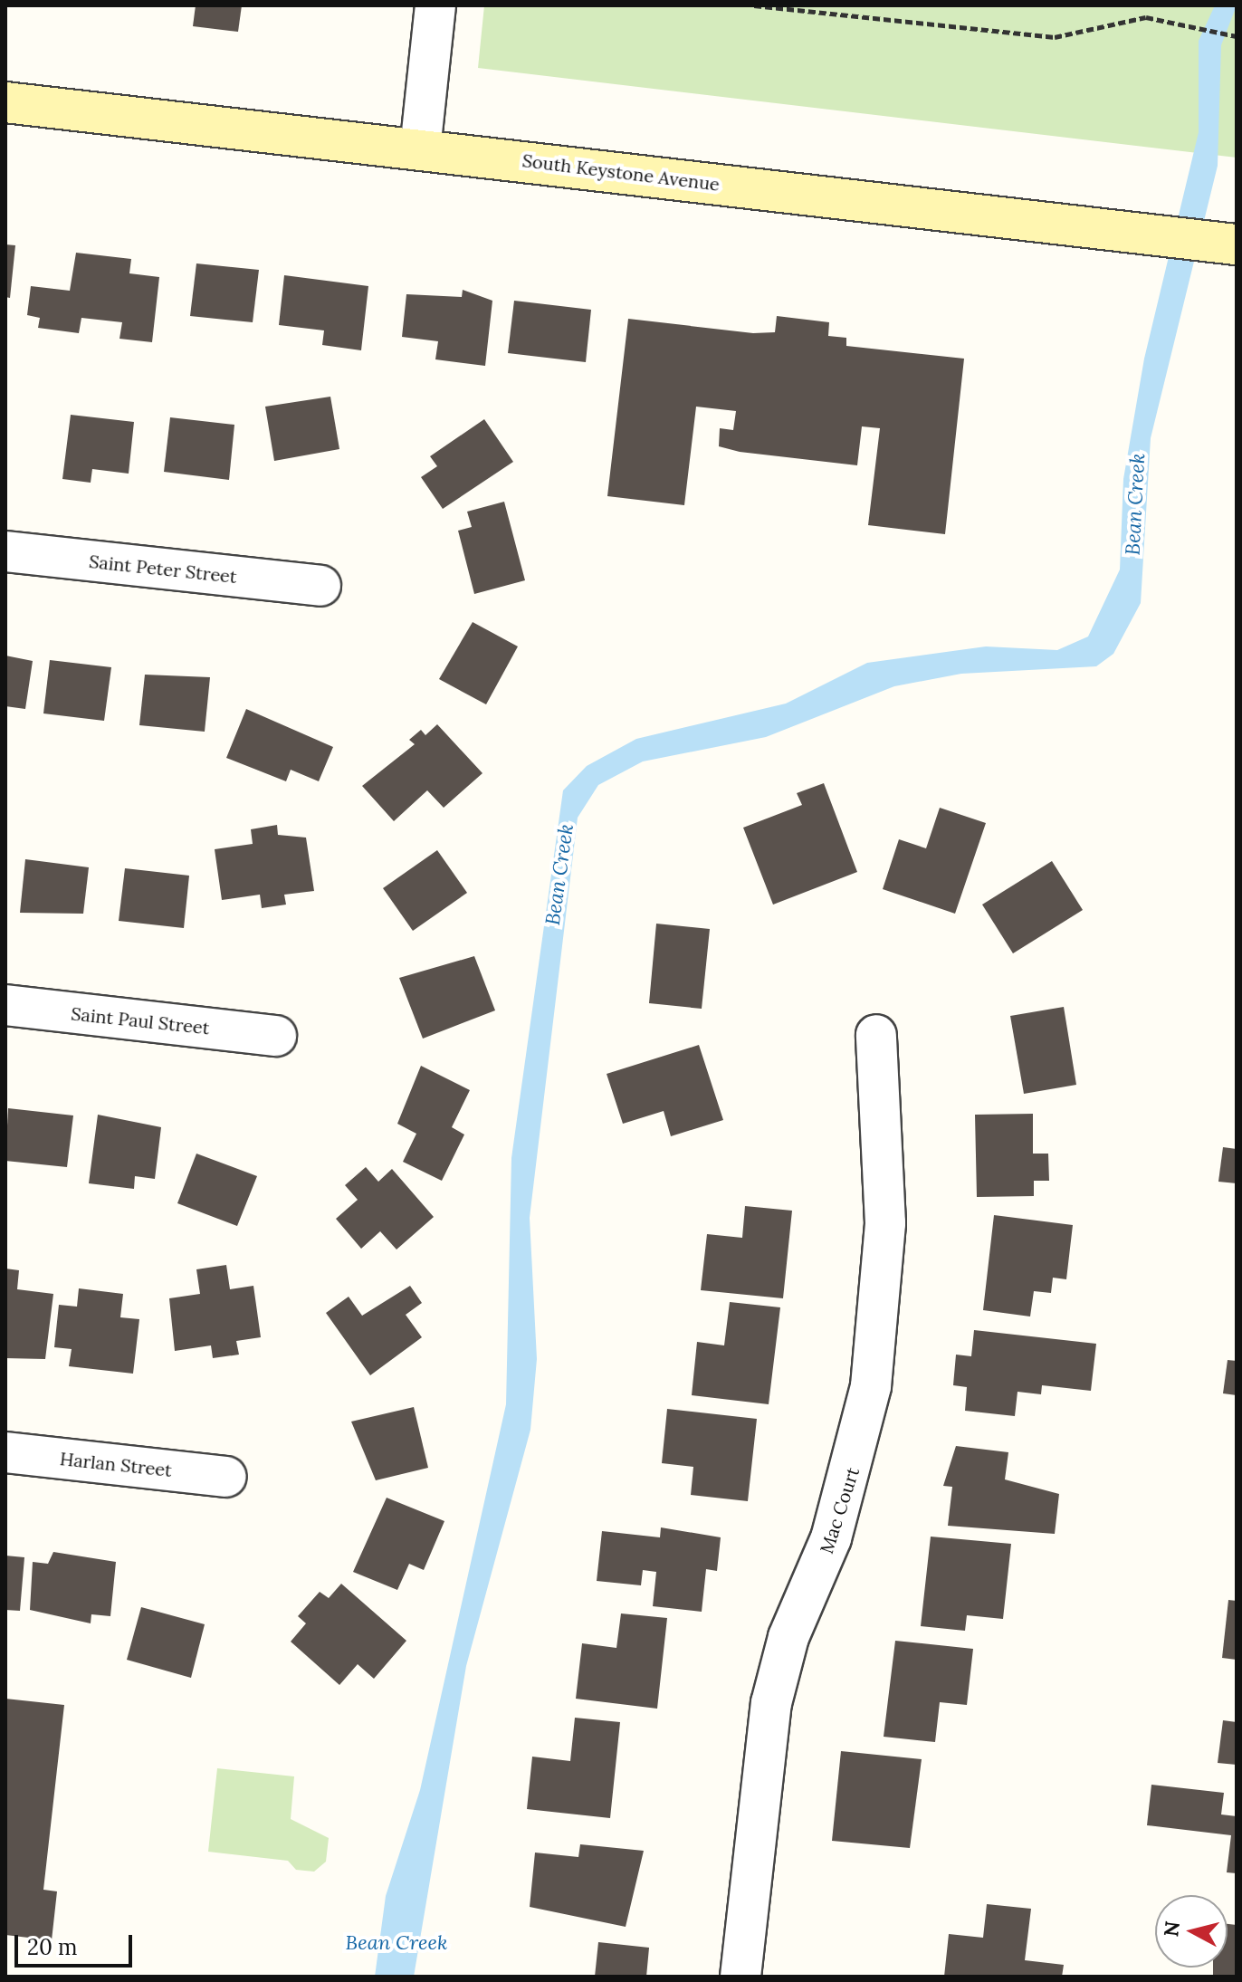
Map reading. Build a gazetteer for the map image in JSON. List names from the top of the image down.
{
  "streets": {
    "main road": ["South Keystone Avenue"],
    "street": [
      "Saint Peter Street",
      "Saint Paul Street",
      "Harlan Street",
      "Mac Court"
    ]
  },
  "water": ["Bean Creek"],
  "scale_bar": "20 m",
  "north": "left"
}
